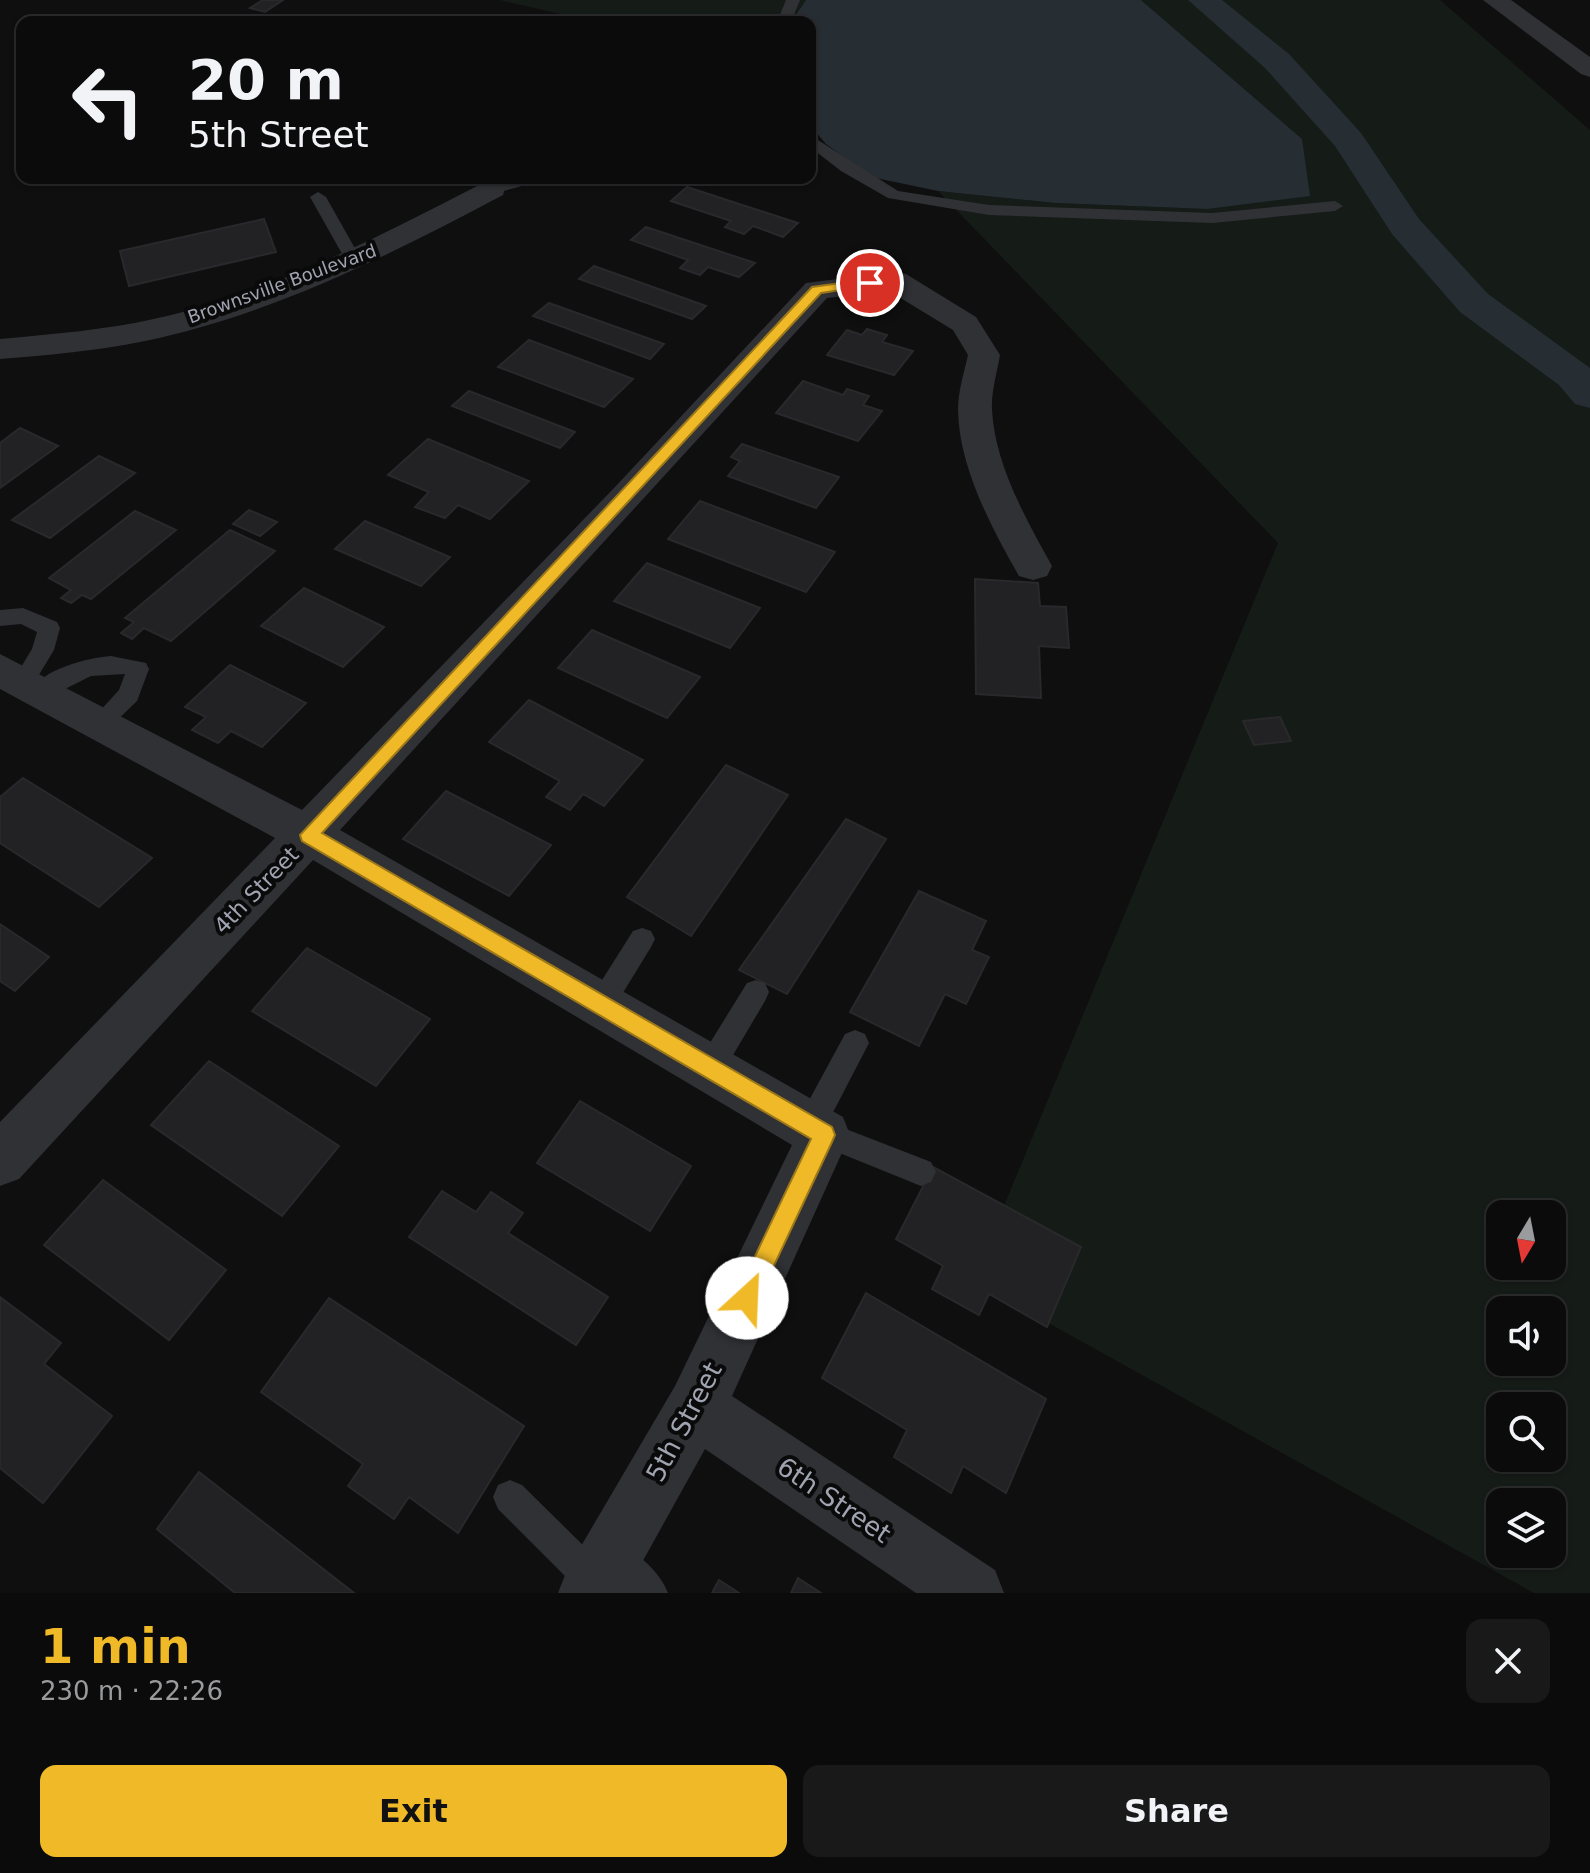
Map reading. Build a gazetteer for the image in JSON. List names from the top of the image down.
{
  "streets": {
    "street": [
      "Brownsville Boulevard",
      "4th Street",
      "5th Street",
      "6th Street"
    ]
  },
  "crossings": [
    ["5th Street", "6th Street"]
  ],
  "north": "bottom",
  "page": {
    "turn": ["20 m", "5th Street"],
    "heading": ["1 min", "230 m · 22:26"],
    "buttons": ["Exit", "Share"]
  }
}
